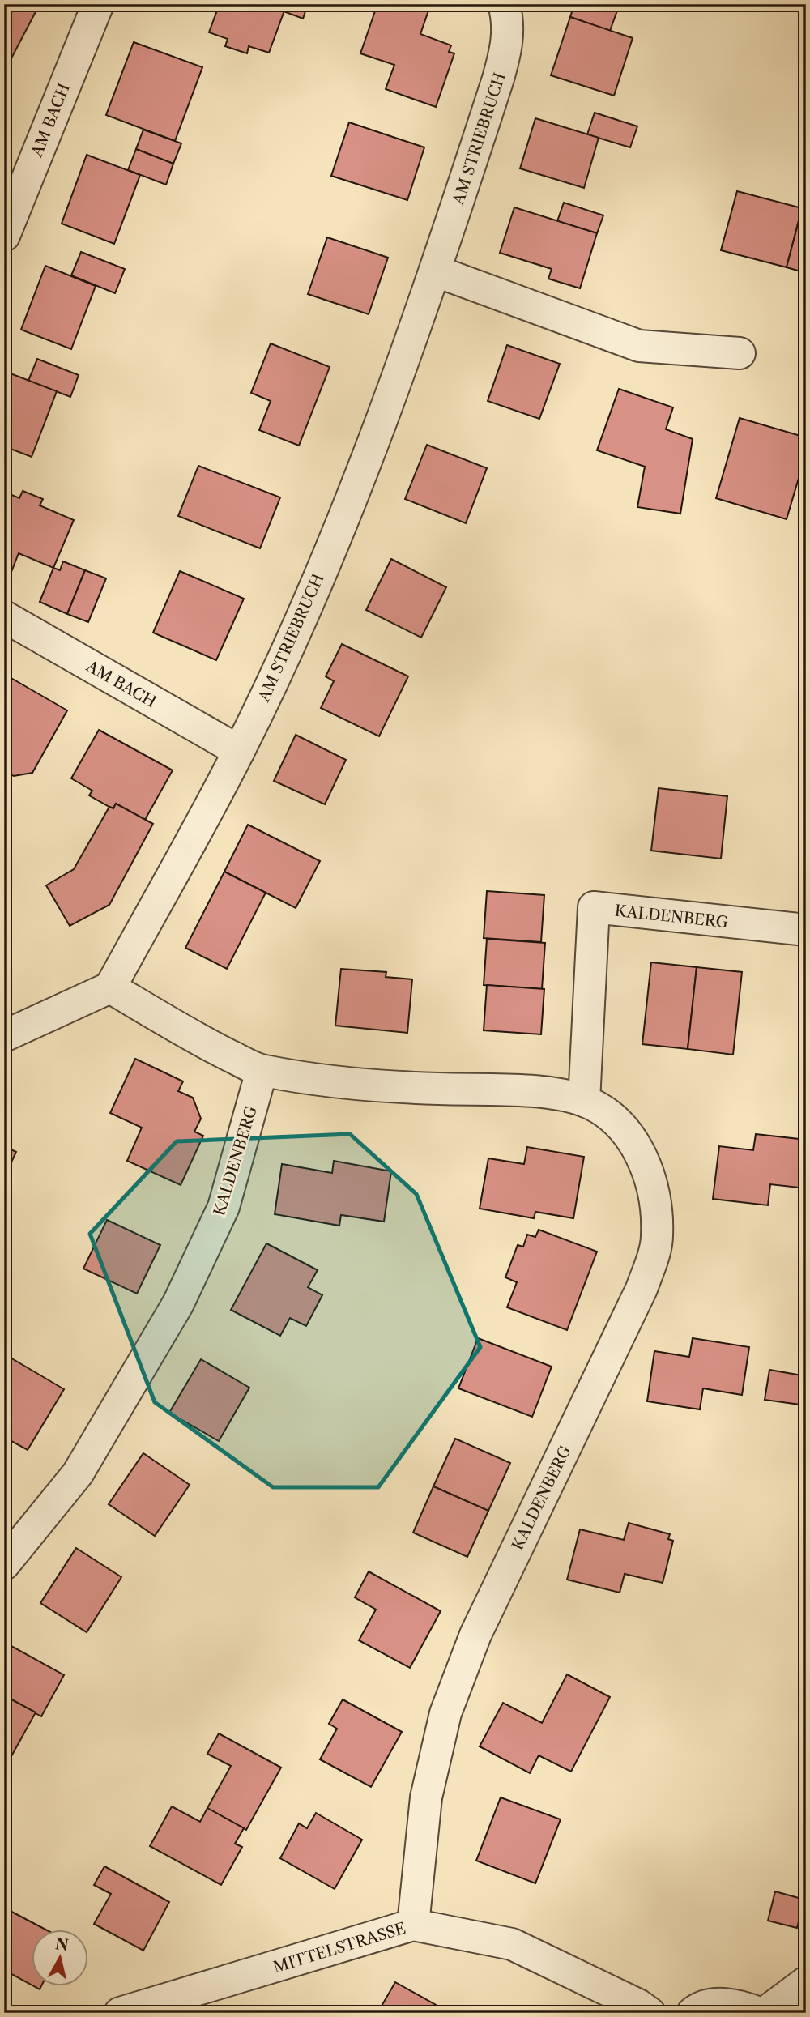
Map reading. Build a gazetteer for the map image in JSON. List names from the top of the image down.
{
  "streets": {
    "street": [
      "AM BACH",
      "AM STRIEBRUCH",
      "KALDENBERG",
      "MITTELSTRASSE"
    ]
  },
  "crossings": [
    ["AM BACH", "AM STRIEBRUCH"],
    ["AM STRIEBRUCH", "KALDENBERG"],
    ["KALDENBERG", "MITTELSTRASSE"]
  ],
  "north": "top"
}
